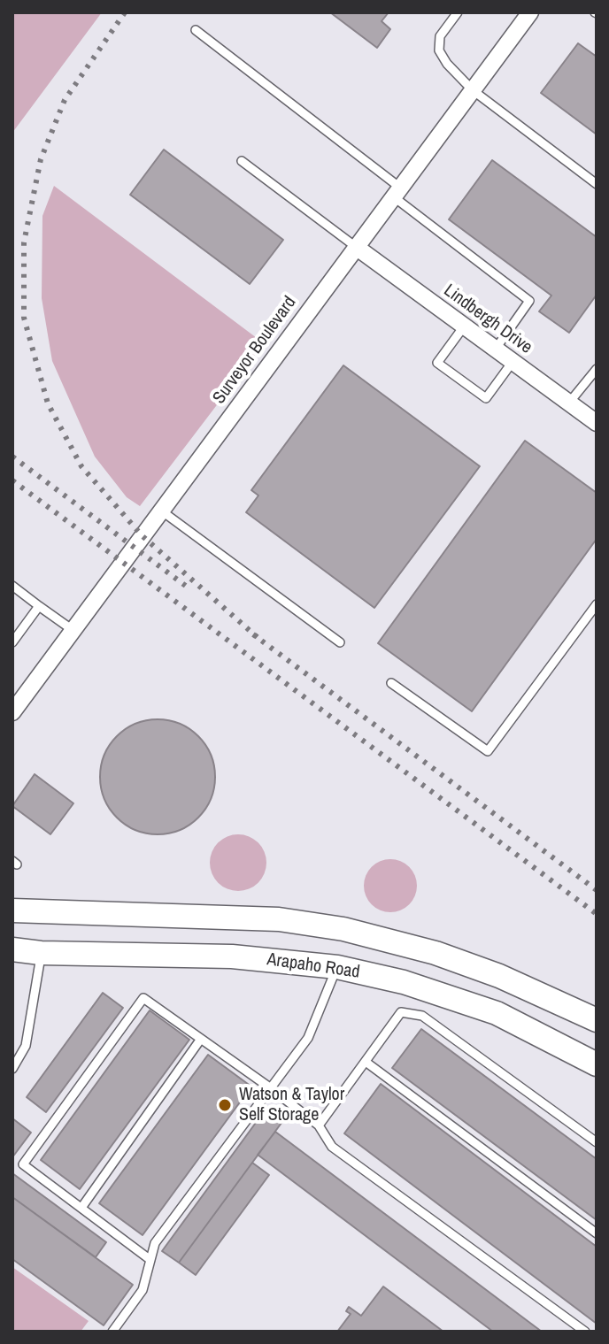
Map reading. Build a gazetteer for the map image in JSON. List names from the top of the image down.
{
  "streets": {
    "main road": ["Arapaho Road"],
    "street": ["Lindbergh Drive", "Surveyor Boulevard"]
  },
  "crossings": [
    ["Lindbergh Drive", "Surveyor Boulevard"]
  ],
  "places": ["Watson & Taylor Self Storage"]
}
